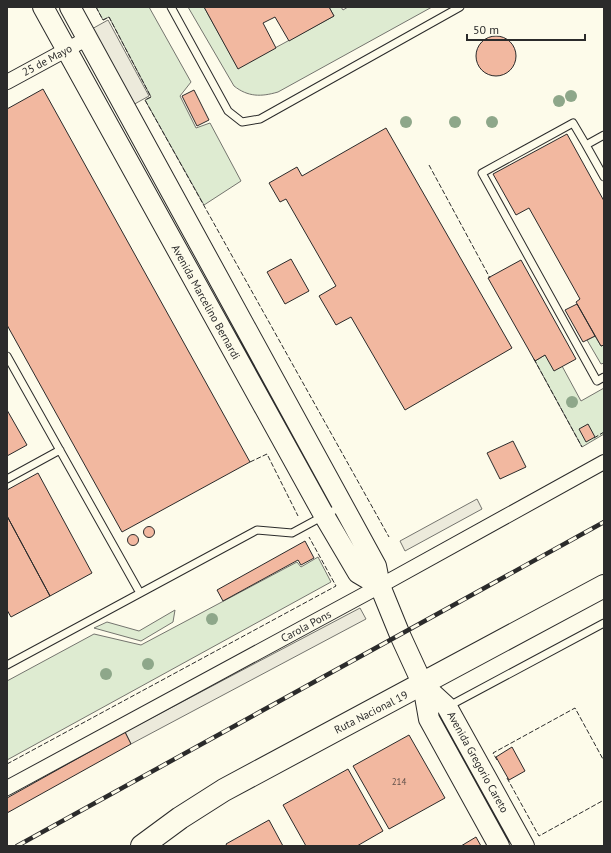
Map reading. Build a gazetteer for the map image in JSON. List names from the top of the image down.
{
  "streets": {
    "highway": ["Ruta Nacional 19"],
    "main road": ["Avenida Marcelino Bernardi", "Avenida Gregorio Careto"],
    "street": ["25 de Mayo", "Carola Pons"]
  },
  "crossings": [
    ["25 de Mayo", "Avenida Marcelino Bernardi"],
    ["Avenida Marcelino Bernardi", "Carola Pons"],
    ["Avenida Marcelino Bernardi", "Avenida Gregorio Careto"],
    ["Ruta Nacional 19", "Avenida Gregorio Careto"]
  ],
  "house_numbers": ["214"],
  "scale_bar": "50 m"
}
